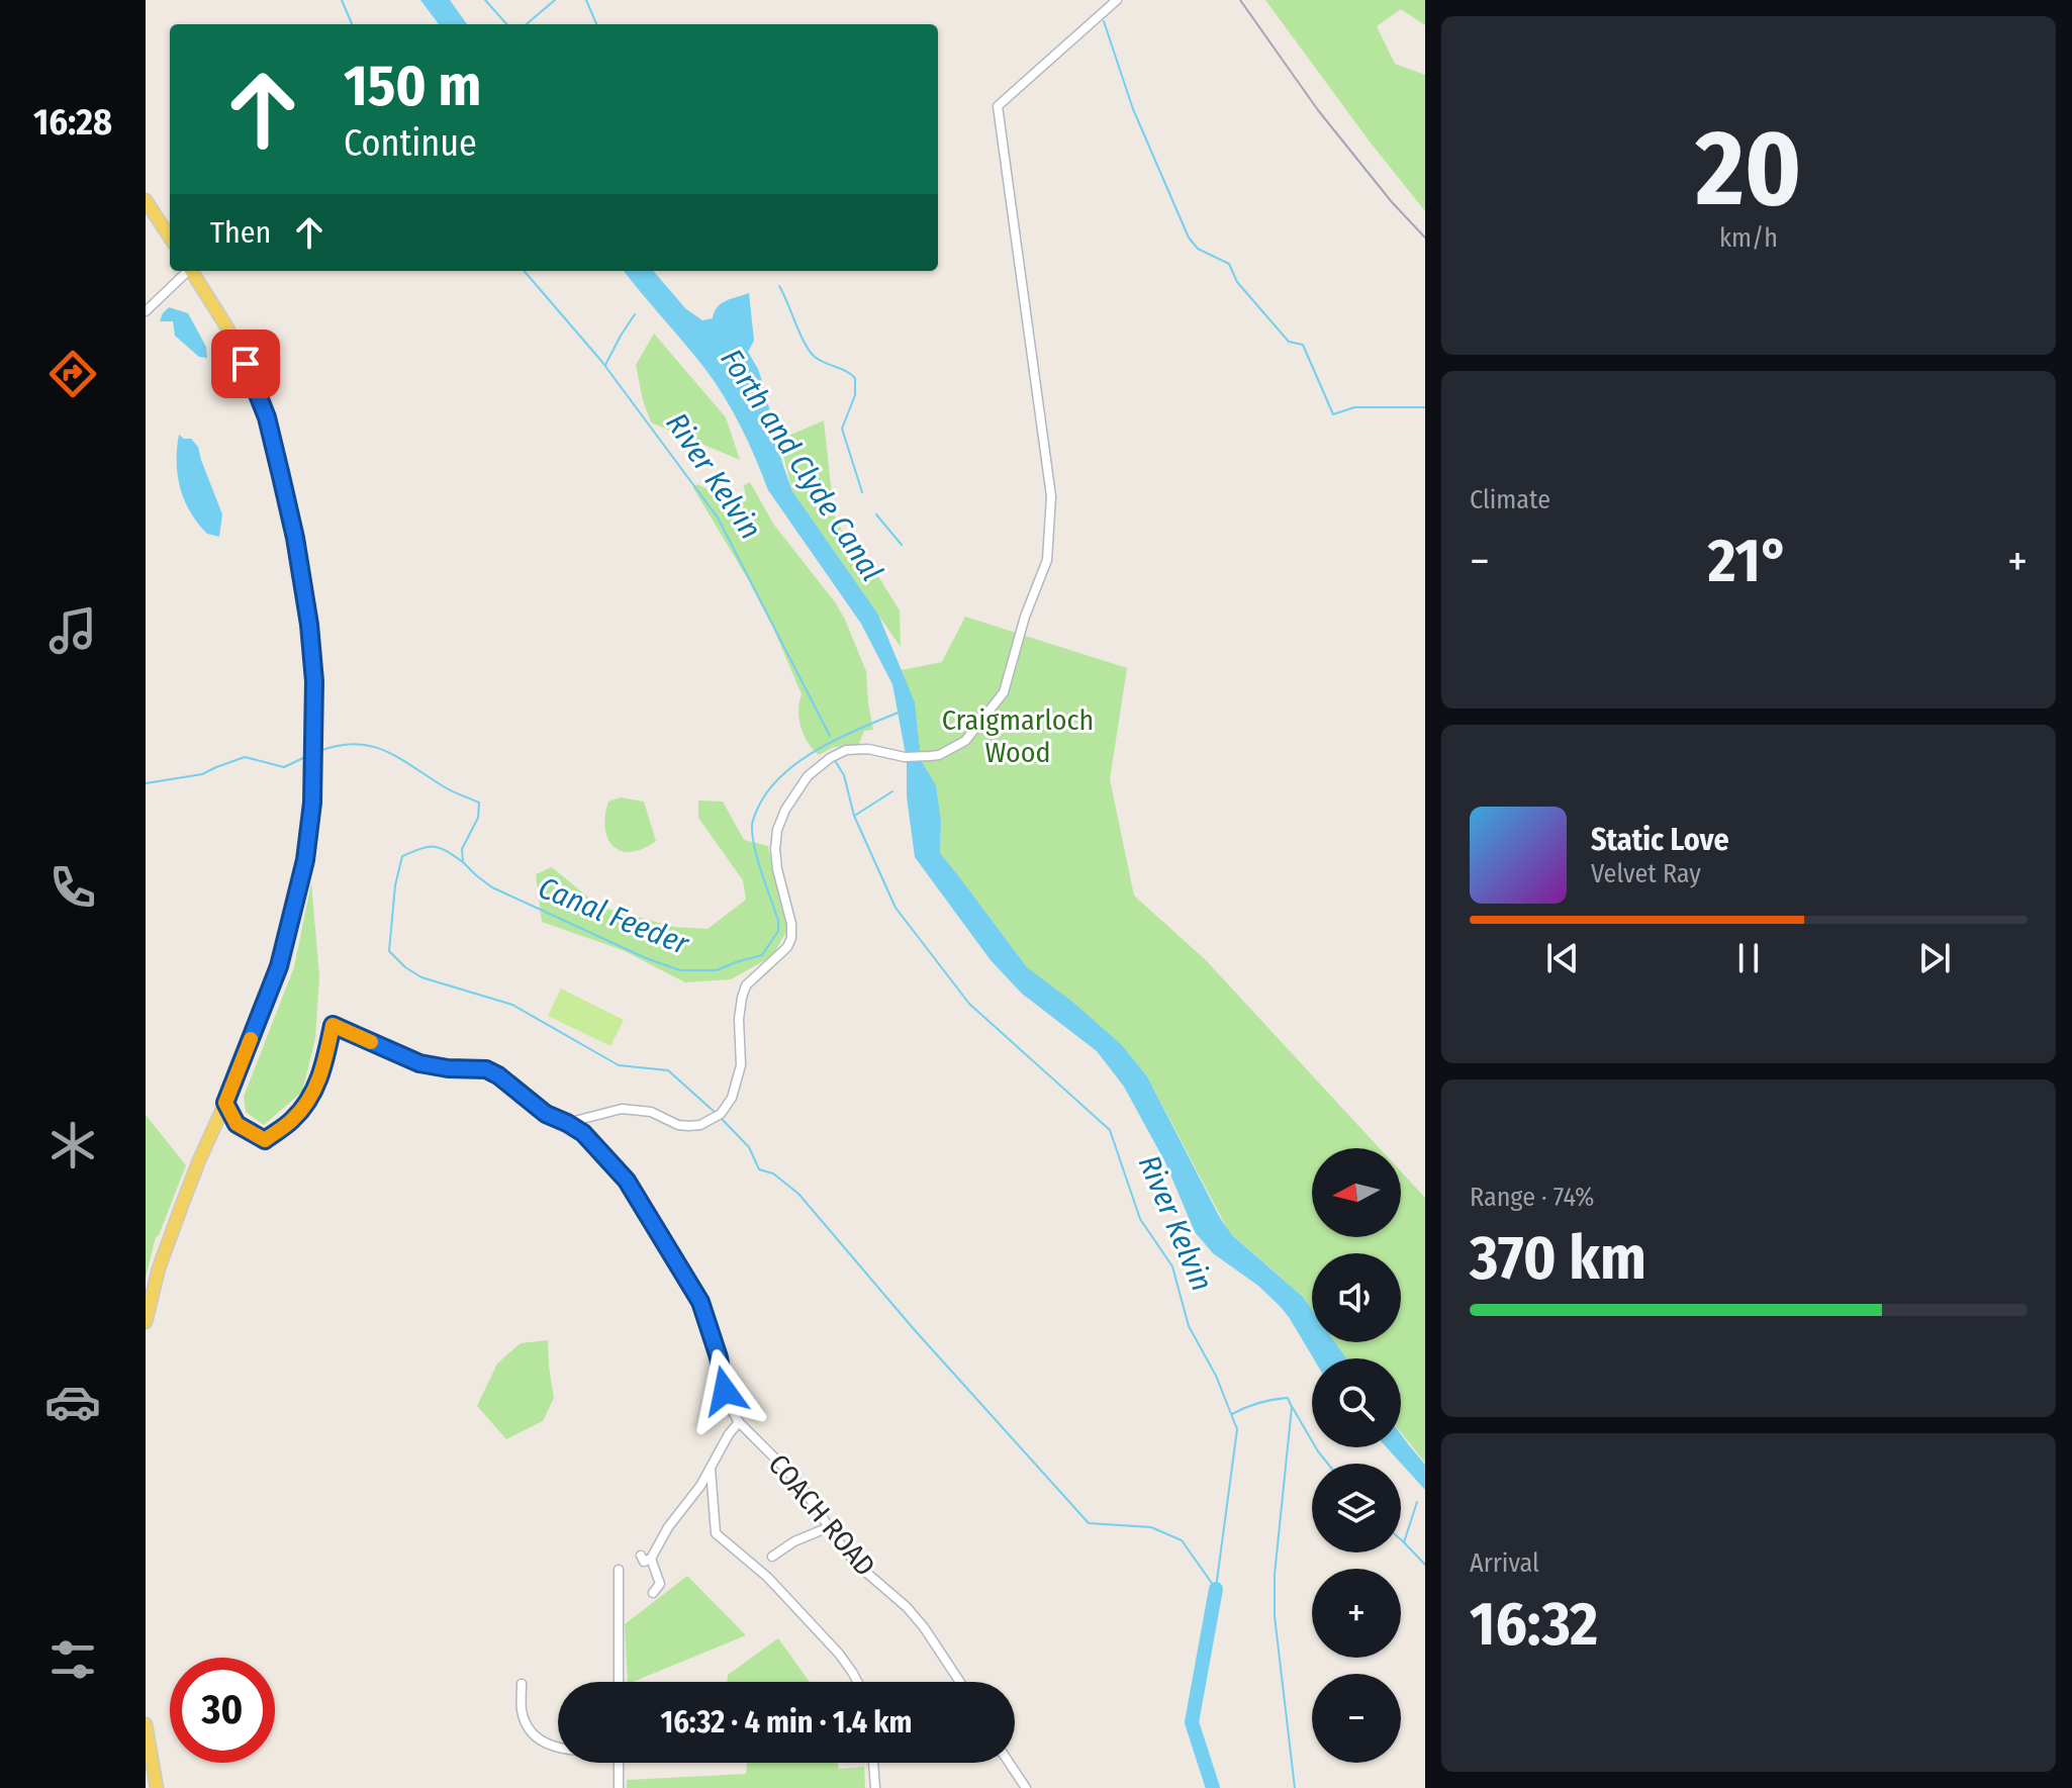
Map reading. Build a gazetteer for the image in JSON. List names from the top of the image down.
{
  "streets": {
    "street": ["COACH ROAD"]
  },
  "water": ["Forth and Clyde Canal", "River Kelvin", "Canal Feeder"],
  "parks": ["Craigmarloch Wood"],
  "north": "left",
  "page": {
    "tabs": "16:28",
    "tile": [
      ["20", "km/h"],
      "Climate",
      ["Range · 74%", "370 km"],
      ["Arrival", "16:32"]
    ],
    "turn": ["150 m", "Continue"],
    "then": "Then",
    "heat": ["−", "21°", "+"],
    "song": ["Static Love", "Velvet Ray"],
    "map_buttons": ["+", "−"],
    "limit": "30",
    "trip": "16:32 · 4 min · 1.4 km"
  }
}
